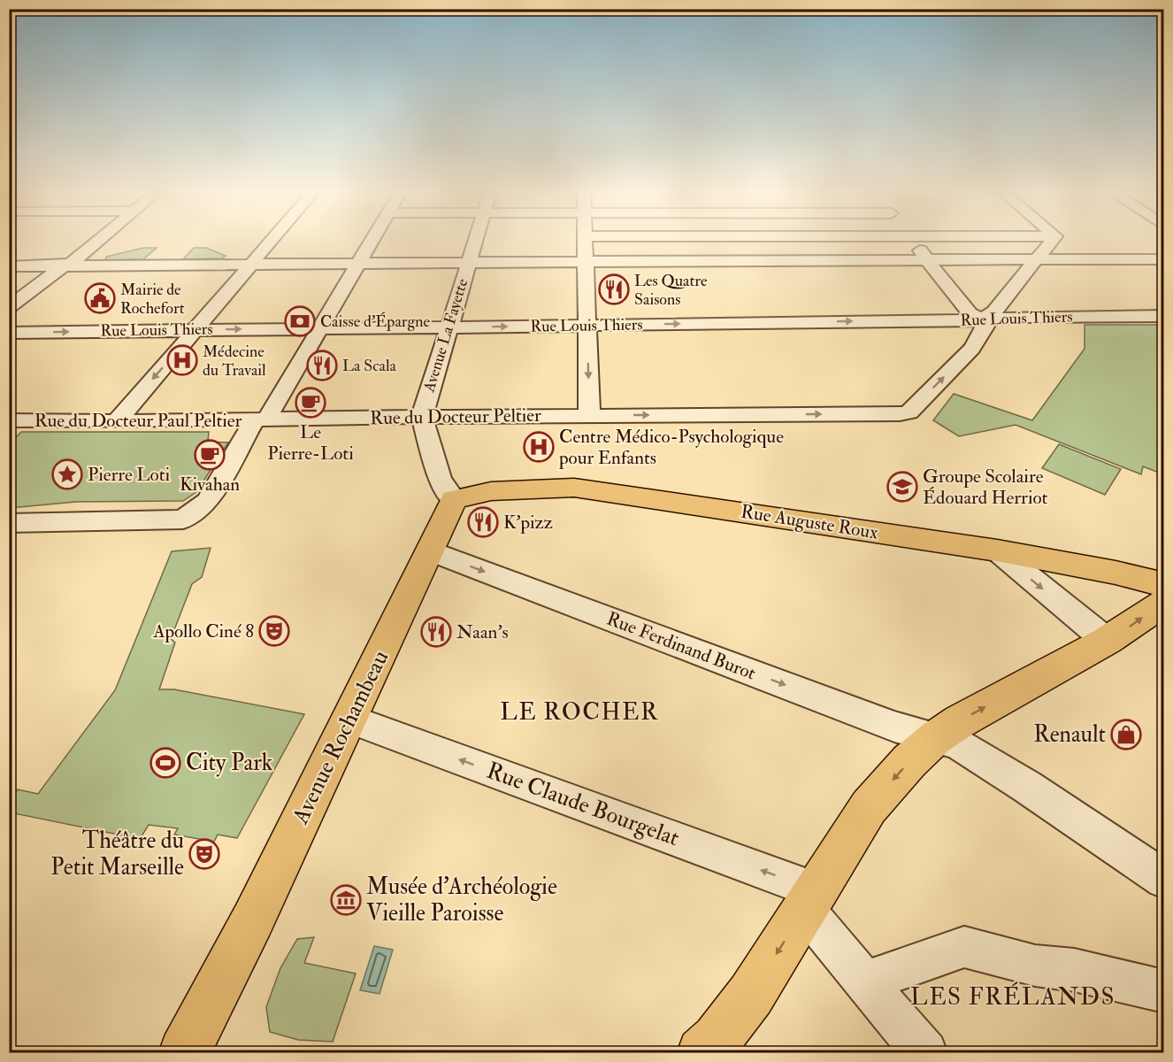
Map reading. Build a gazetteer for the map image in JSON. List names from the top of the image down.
{
  "streets": {
    "main road": ["Rue Auguste Roux", "Avenue Rochambeau"],
    "street": [
      "Rue Louis Thiers",
      "Avenue La Fayette",
      "Rue du Docteur Peltier",
      "Rue du Docteur Paul Peltier",
      "Rue Ferdinand Burot",
      "Rue Claude Bourgelat"
    ]
  },
  "crossings": [
    ["Rue Louis Thiers", "Avenue La Fayette"],
    ["Rue Louis Thiers", "Rue du Docteur Peltier"],
    ["Avenue La Fayette", "Rue du Docteur Peltier"],
    ["Rue du Docteur Peltier", "Rue du Docteur Paul Peltier"],
    ["Rue Auguste Roux", "Avenue Rochambeau"],
    ["Rue Ferdinand Burot", "Avenue Rochambeau"],
    ["Avenue Rochambeau", "Rue Claude Bourgelat"]
  ],
  "one_way": ["Rue Ferdinand Burot", "Rue Claude Bourgelat"],
  "districts": ["LE ROCHER", "LES FRÉLANDS"],
  "places": {
    "restaurant": [
      "Les Quatre Saisons",
      "La Scala",
      "K'pizz",
      "Naan's"
    ],
    "public building": ["Mairie de Rochefort"],
    "bank": ["Caisse d'Épargne"],
    "hospital": ["Médecine du Travail", "Centre Médico-Psychologique pour Enfants"],
    "cafe": ["Le Pierre-Loti", "Kivahan"],
    "place": ["Pierre Loti"],
    "school or university": ["Groupe Scolaire Édouard Herriot"],
    "theatre": ["Apollo Ciné 8", "Théâtre du Petit Marseille"],
    "shop": ["Renault"],
    "sports": ["City Park"],
    "museum": ["Musée d'Archéologie Vieille Paroisse"]
  }
}
